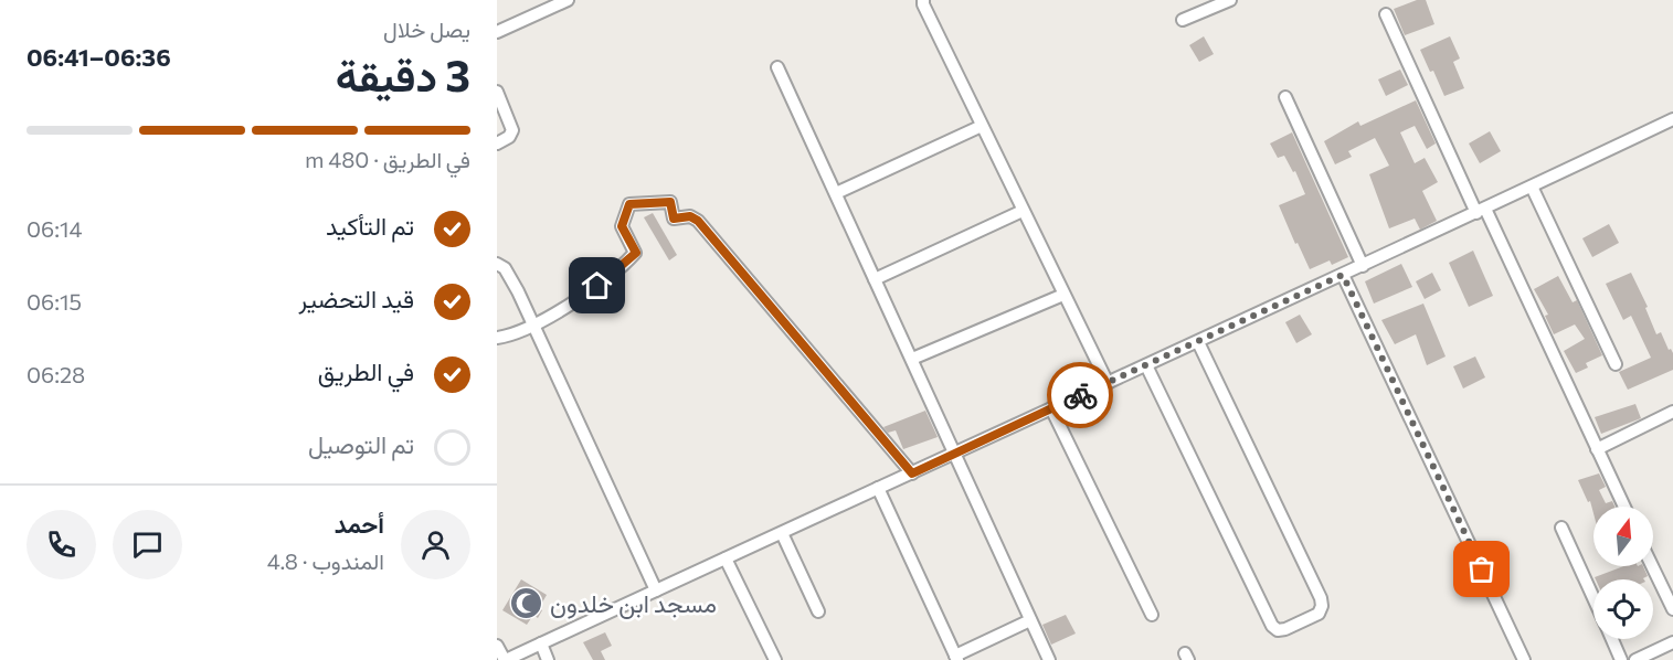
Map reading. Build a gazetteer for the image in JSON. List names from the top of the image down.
{
  "places": {
    "mosque": ["مسجد ابن خلدون"]
  },
  "north": "top",
  "page": {
    "heading": ["3 دقيقة", "يصل خلال", "06:36–06:41"],
    "panel": ["أحمد", "المندوب · 4.8"],
    "bar": "في الطريق · 480 m",
    "list": [
      ["تم التأكيد", "06:14"],
      ["قيد التحضير", "06:15"],
      ["في الطريق", "06:28"],
      "تم التوصيل"
    ]
  }
}
